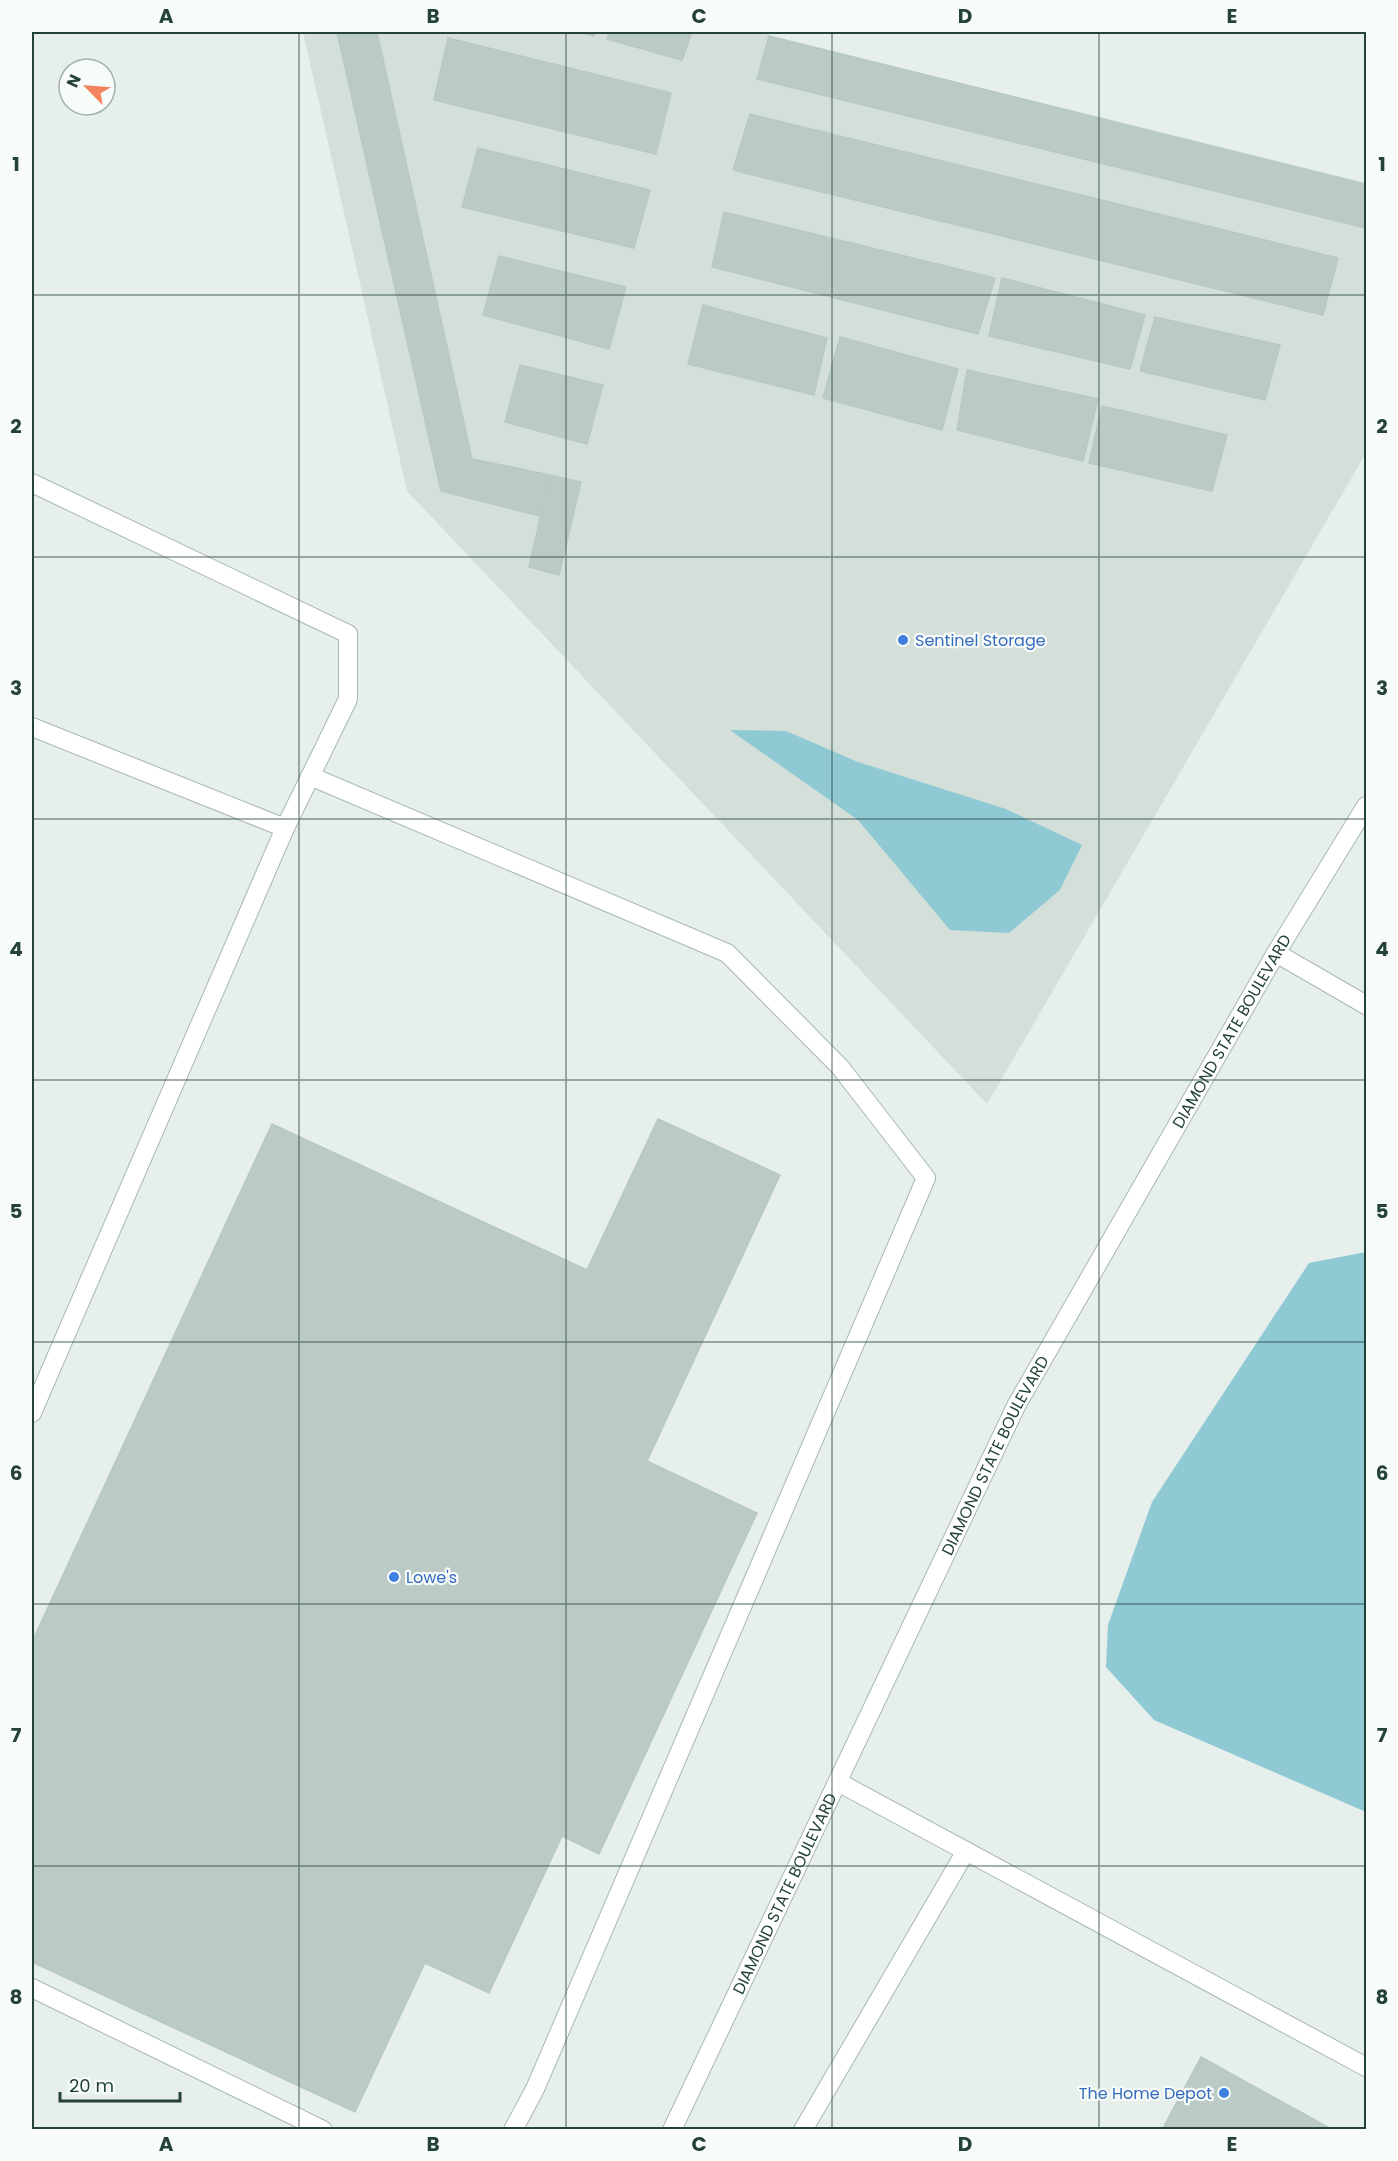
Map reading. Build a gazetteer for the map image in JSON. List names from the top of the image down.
{
  "streets": {
    "street": ["DIAMOND STATE BOULEVARD"]
  },
  "places": ["Sentinel Storage", "Lowe's", "The Home Depot"],
  "scale_bar": "20 m",
  "north": "top left",
  "grid": {
    "columns": [
      "A",
      "B",
      "C",
      "D",
      "E"
    ],
    "rows": [
      "1",
      "2",
      "3",
      "4",
      "5",
      "6",
      "7",
      "8"
    ]
  }
}
